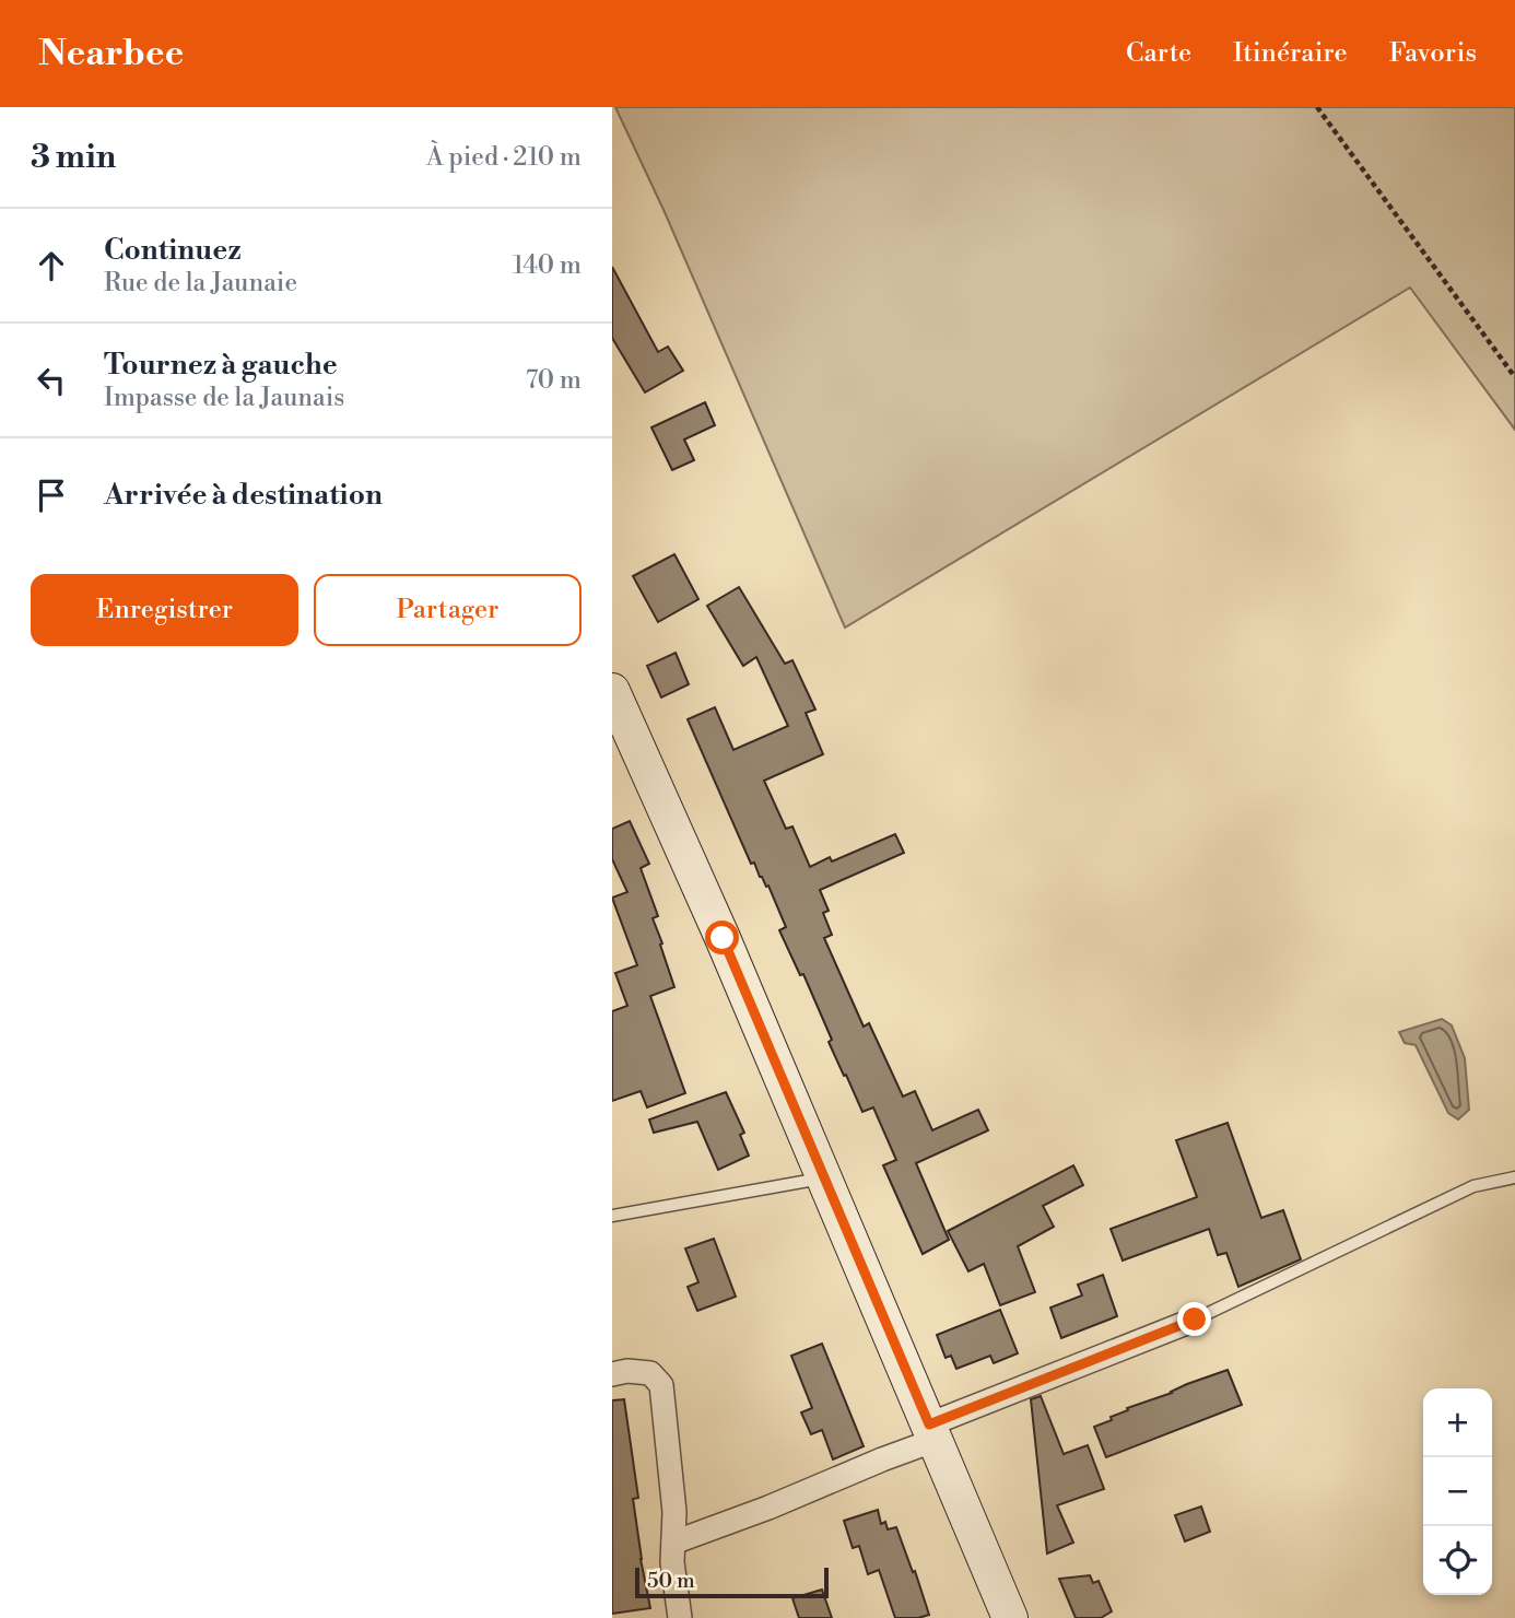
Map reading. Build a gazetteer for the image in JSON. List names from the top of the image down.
{
  "scale_bar": "50 m",
  "page": {
    "header": "Nearbee",
    "nav": ["Carte", "Itinéraire", "Favoris"],
    "heading": ["3 min", "À pied · 210 m"],
    "list": [
      ["Continuez", "Rue de la Jaunaie", "140 m"],
      ["Tournez à gauche", "Impasse de la Jaunais", "70 m"],
      "Arrivée à destination"
    ],
    "buttons": ["Enregistrer", "Partager"],
    "map_buttons": ["+", "−"],
    "scale": "50 m"
  }
}
